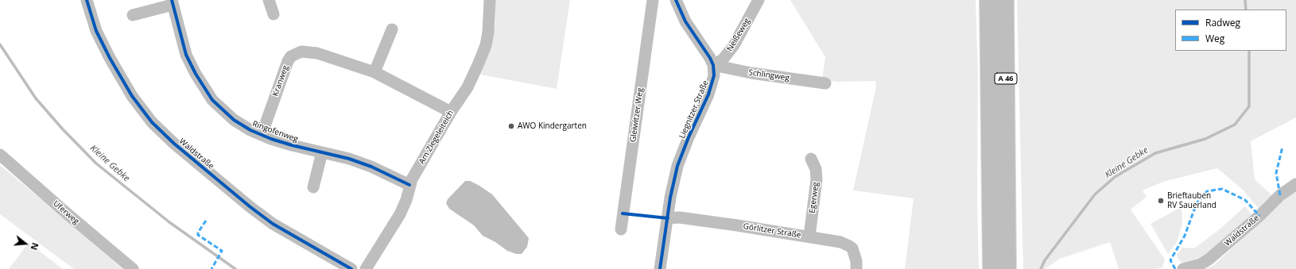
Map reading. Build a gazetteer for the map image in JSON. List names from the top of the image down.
{
  "streets": {
    "highway": ["A 46"],
    "street": [
      "Neißeweg",
      "Schlingweg",
      "Kranweg",
      "Liegnitzer Straße",
      "Gleiwitzer Weg",
      "Ringofenweg",
      "Am Ziegeleiteich",
      "Waldstraße",
      "Egerweg",
      "Uferweg",
      "Görlitzer Straße"
    ]
  },
  "crossings": [
    ["Neißeweg", "Schlingweg"],
    ["Neißeweg", "Liegnitzer Straße"],
    ["Schlingweg", "Liegnitzer Straße"],
    ["Kranweg", "Ringofenweg"],
    ["Kranweg", "Am Ziegeleiteich"],
    ["Liegnitzer Straße", "Görlitzer Straße"],
    ["Ringofenweg", "Am Ziegeleiteich"],
    ["Egerweg", "Görlitzer Straße"]
  ],
  "water": ["Kleine Gebke"],
  "places": ["AWO Kindergarten", "Brieftauben RV Sauerland"],
  "legend": ["Radweg", "Weg"],
  "north": "right"
}
